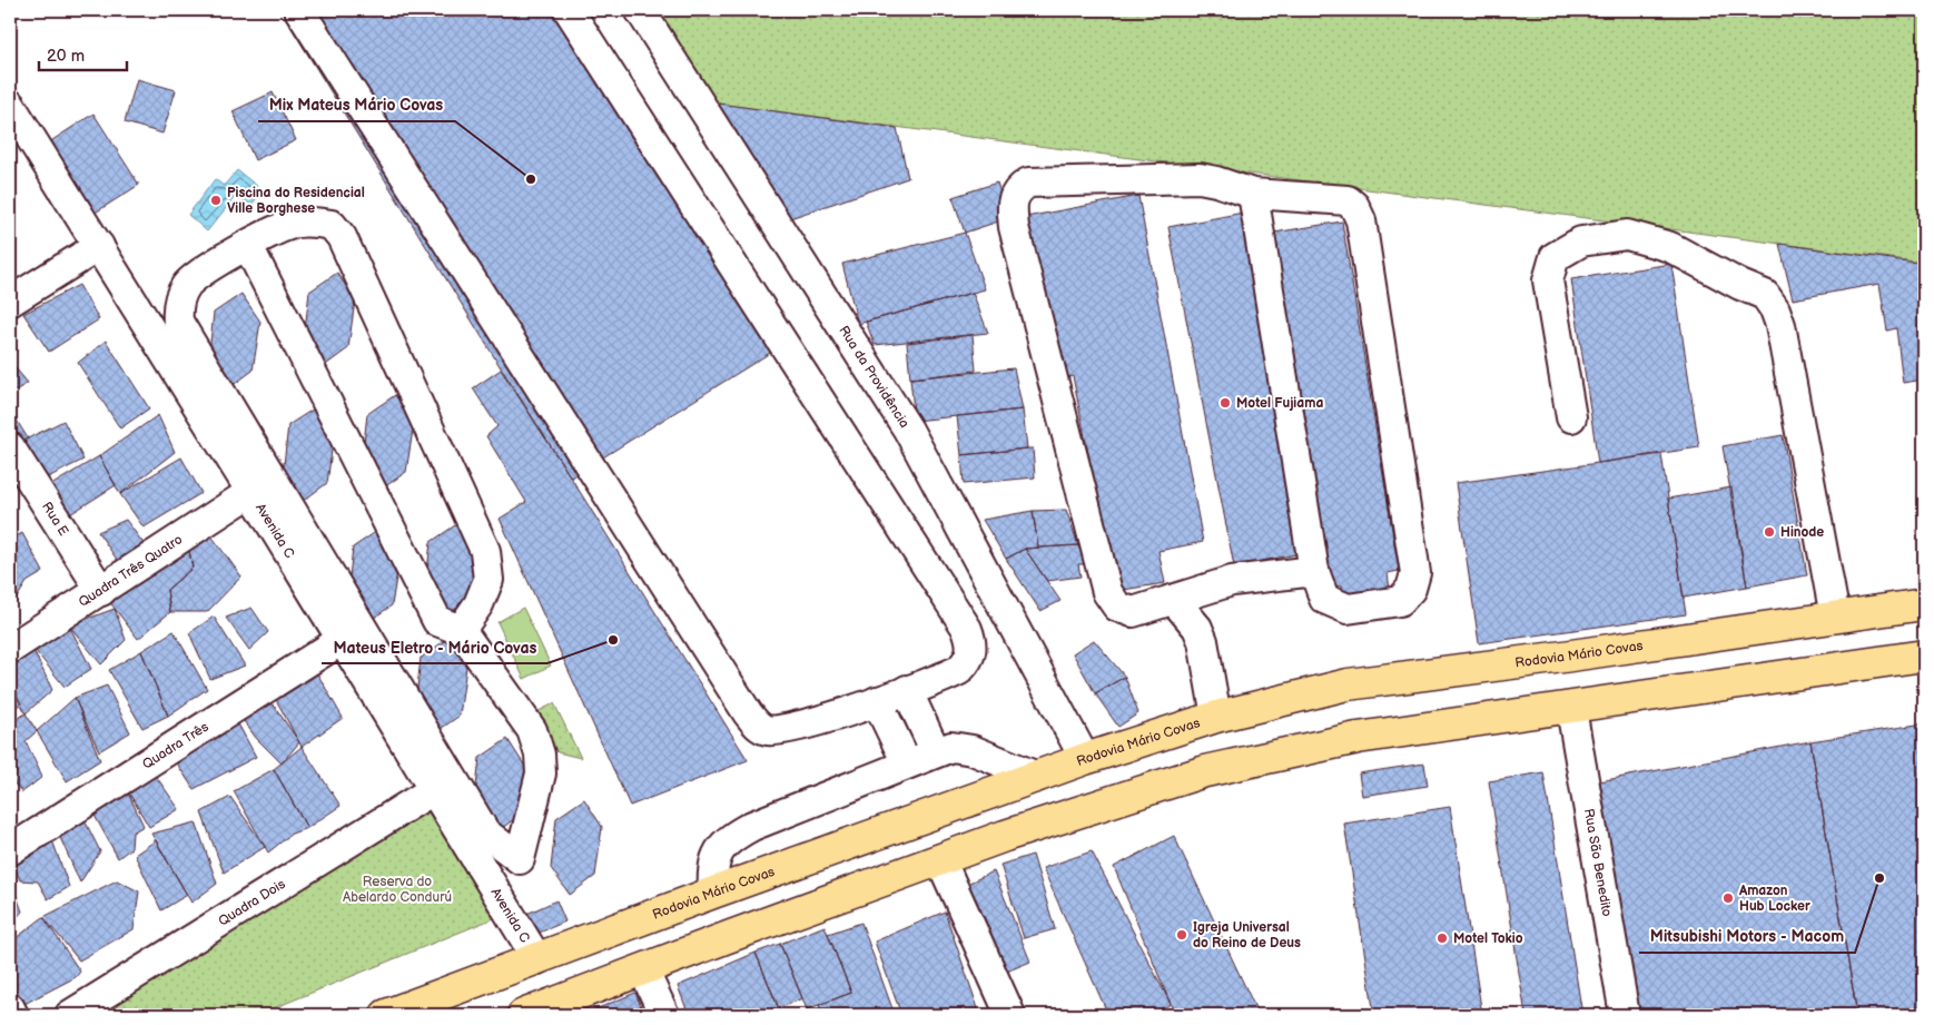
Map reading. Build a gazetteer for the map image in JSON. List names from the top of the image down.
{
  "streets": {
    "main road": ["Rodovia Mário Covas"],
    "street": [
      "Rua da Providência",
      "Rua E",
      "Avenida C",
      "Quadra Três Quatro",
      "Quadra Três",
      "Rua São Benedito",
      "Quadra Dois"
    ]
  },
  "crossings": [
    ["Rua da Providência", "Rodovia Mário Covas"],
    ["Rua E", "Quadra Três Quatro"],
    ["Avenida C", "Quadra Três Quatro"],
    ["Avenida C", "Rodovia Mário Covas"],
    ["Avenida C", "Quadra Três"],
    ["Avenida C", "Quadra Dois"]
  ],
  "parks": ["Reserva do Abelardo Condurú"],
  "places": [
    "Mix Mateus Mário Covas",
    "Piscina do Residencial Ville Borghese",
    "Motel Fujiama",
    "Hinode",
    "Mateus Eletro - Mário Covas",
    "Mitsubishi Motors - Macom",
    "Amazon Hub Locker",
    "Igreja Universal do Reino de Deus",
    "Motel Tokio"
  ],
  "scale_bar": "20 m"
}
